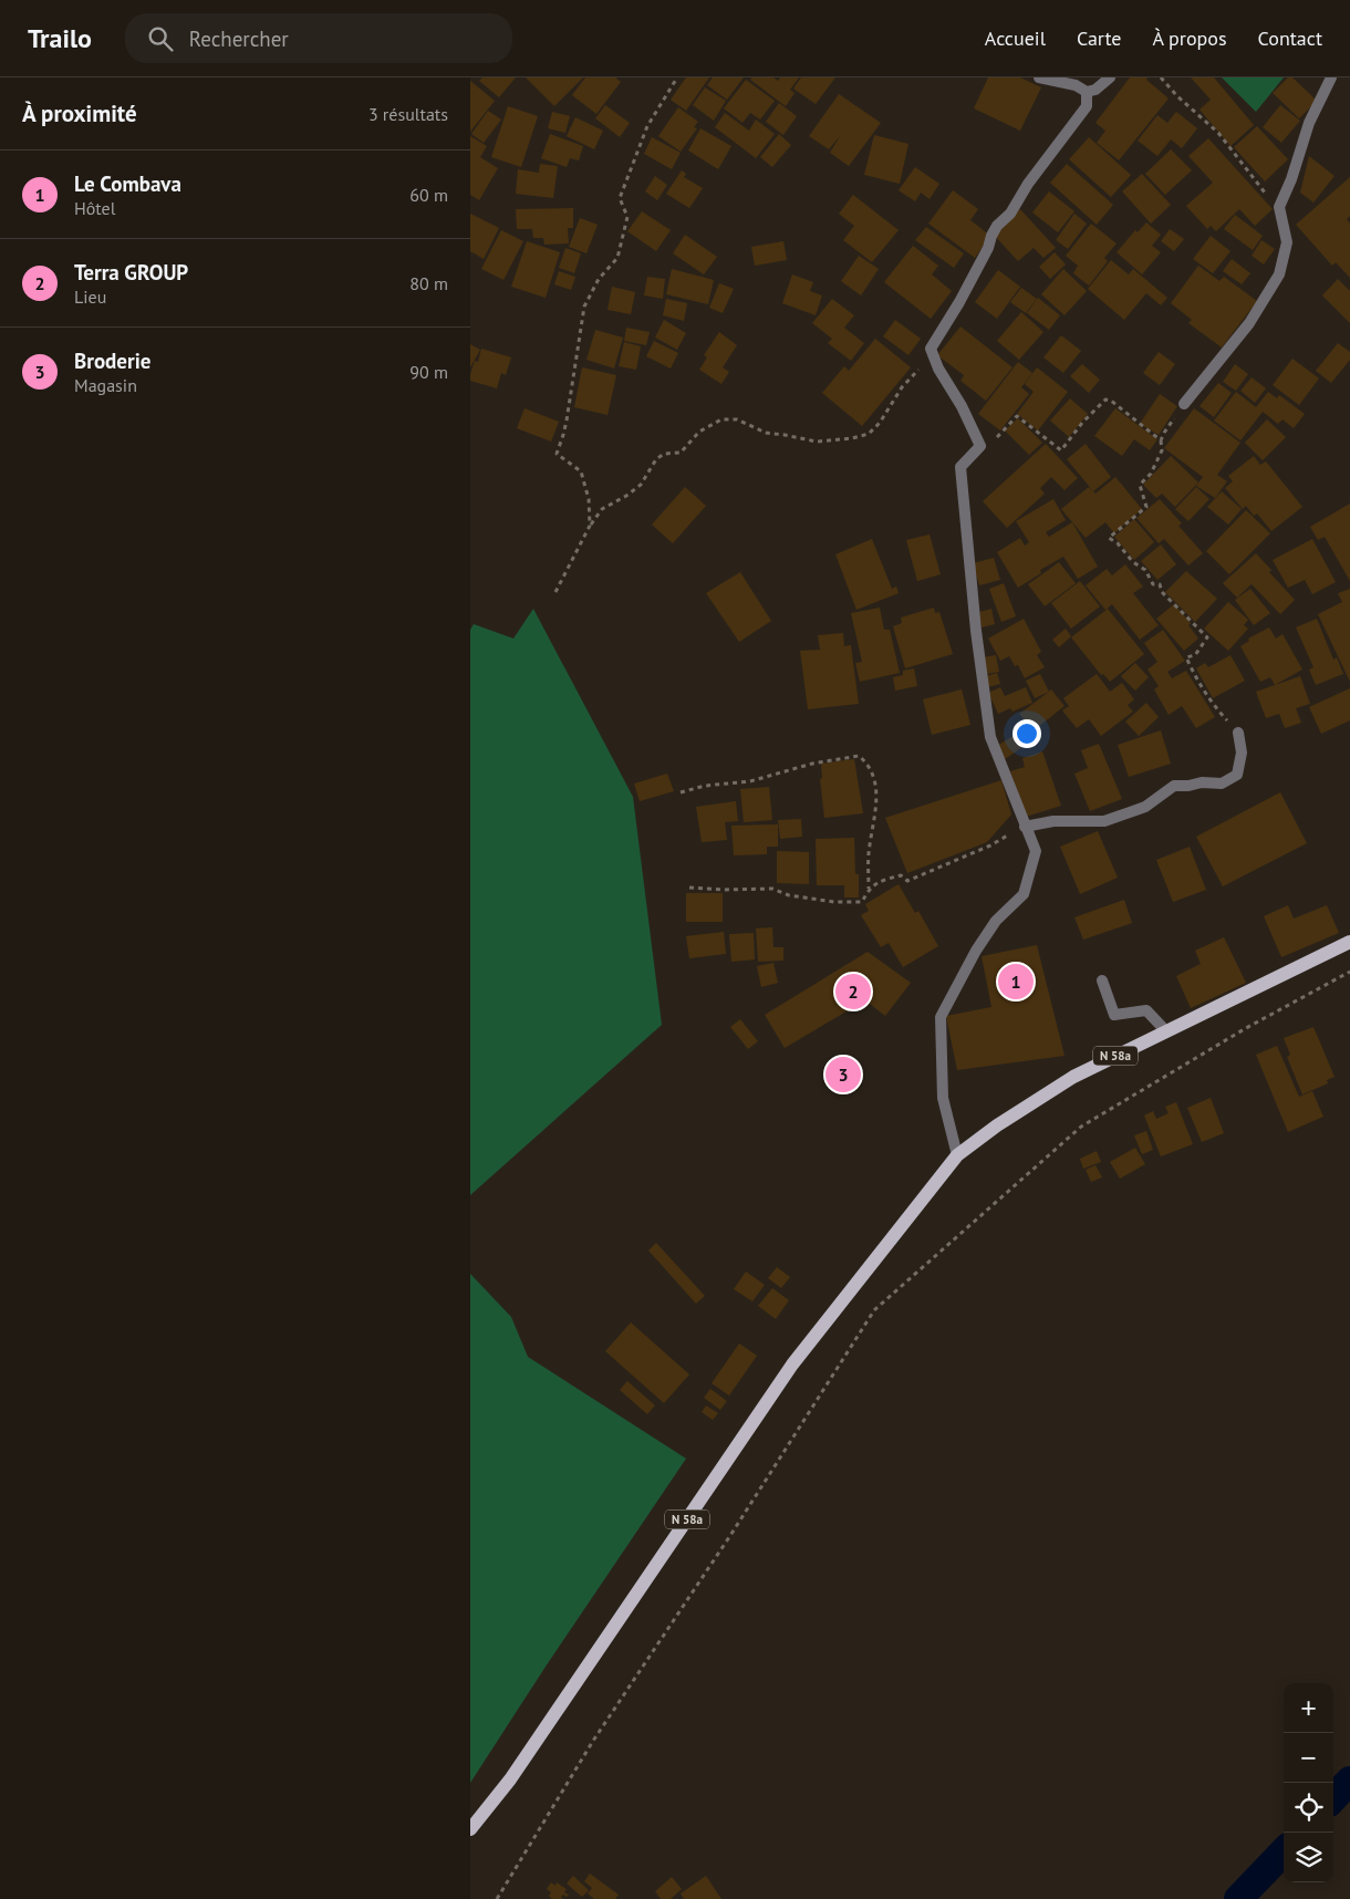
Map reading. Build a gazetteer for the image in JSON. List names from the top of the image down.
{
  "streets": {
    "main road": ["N 58a"]
  },
  "page": {
    "header": "Trailo",
    "search": "Rechercher",
    "nav": [
      "Accueil",
      "Carte",
      "À propos",
      "Contact"
    ],
    "heading": ["À proximité", "3 résultats"],
    "list": [
      {
        "mark": "1",
        "name": "Le Combava",
        "note": "Hôtel",
        "value": "60 m"
      },
      {
        "mark": "2",
        "name": "Terra GROUP",
        "note": "Lieu",
        "value": "80 m"
      },
      {
        "mark": "3",
        "name": "Broderie",
        "note": "Magasin",
        "value": "90 m"
      }
    ],
    "pins": ["1", "2", "3"],
    "map_buttons": ["+", "−"]
  }
}
